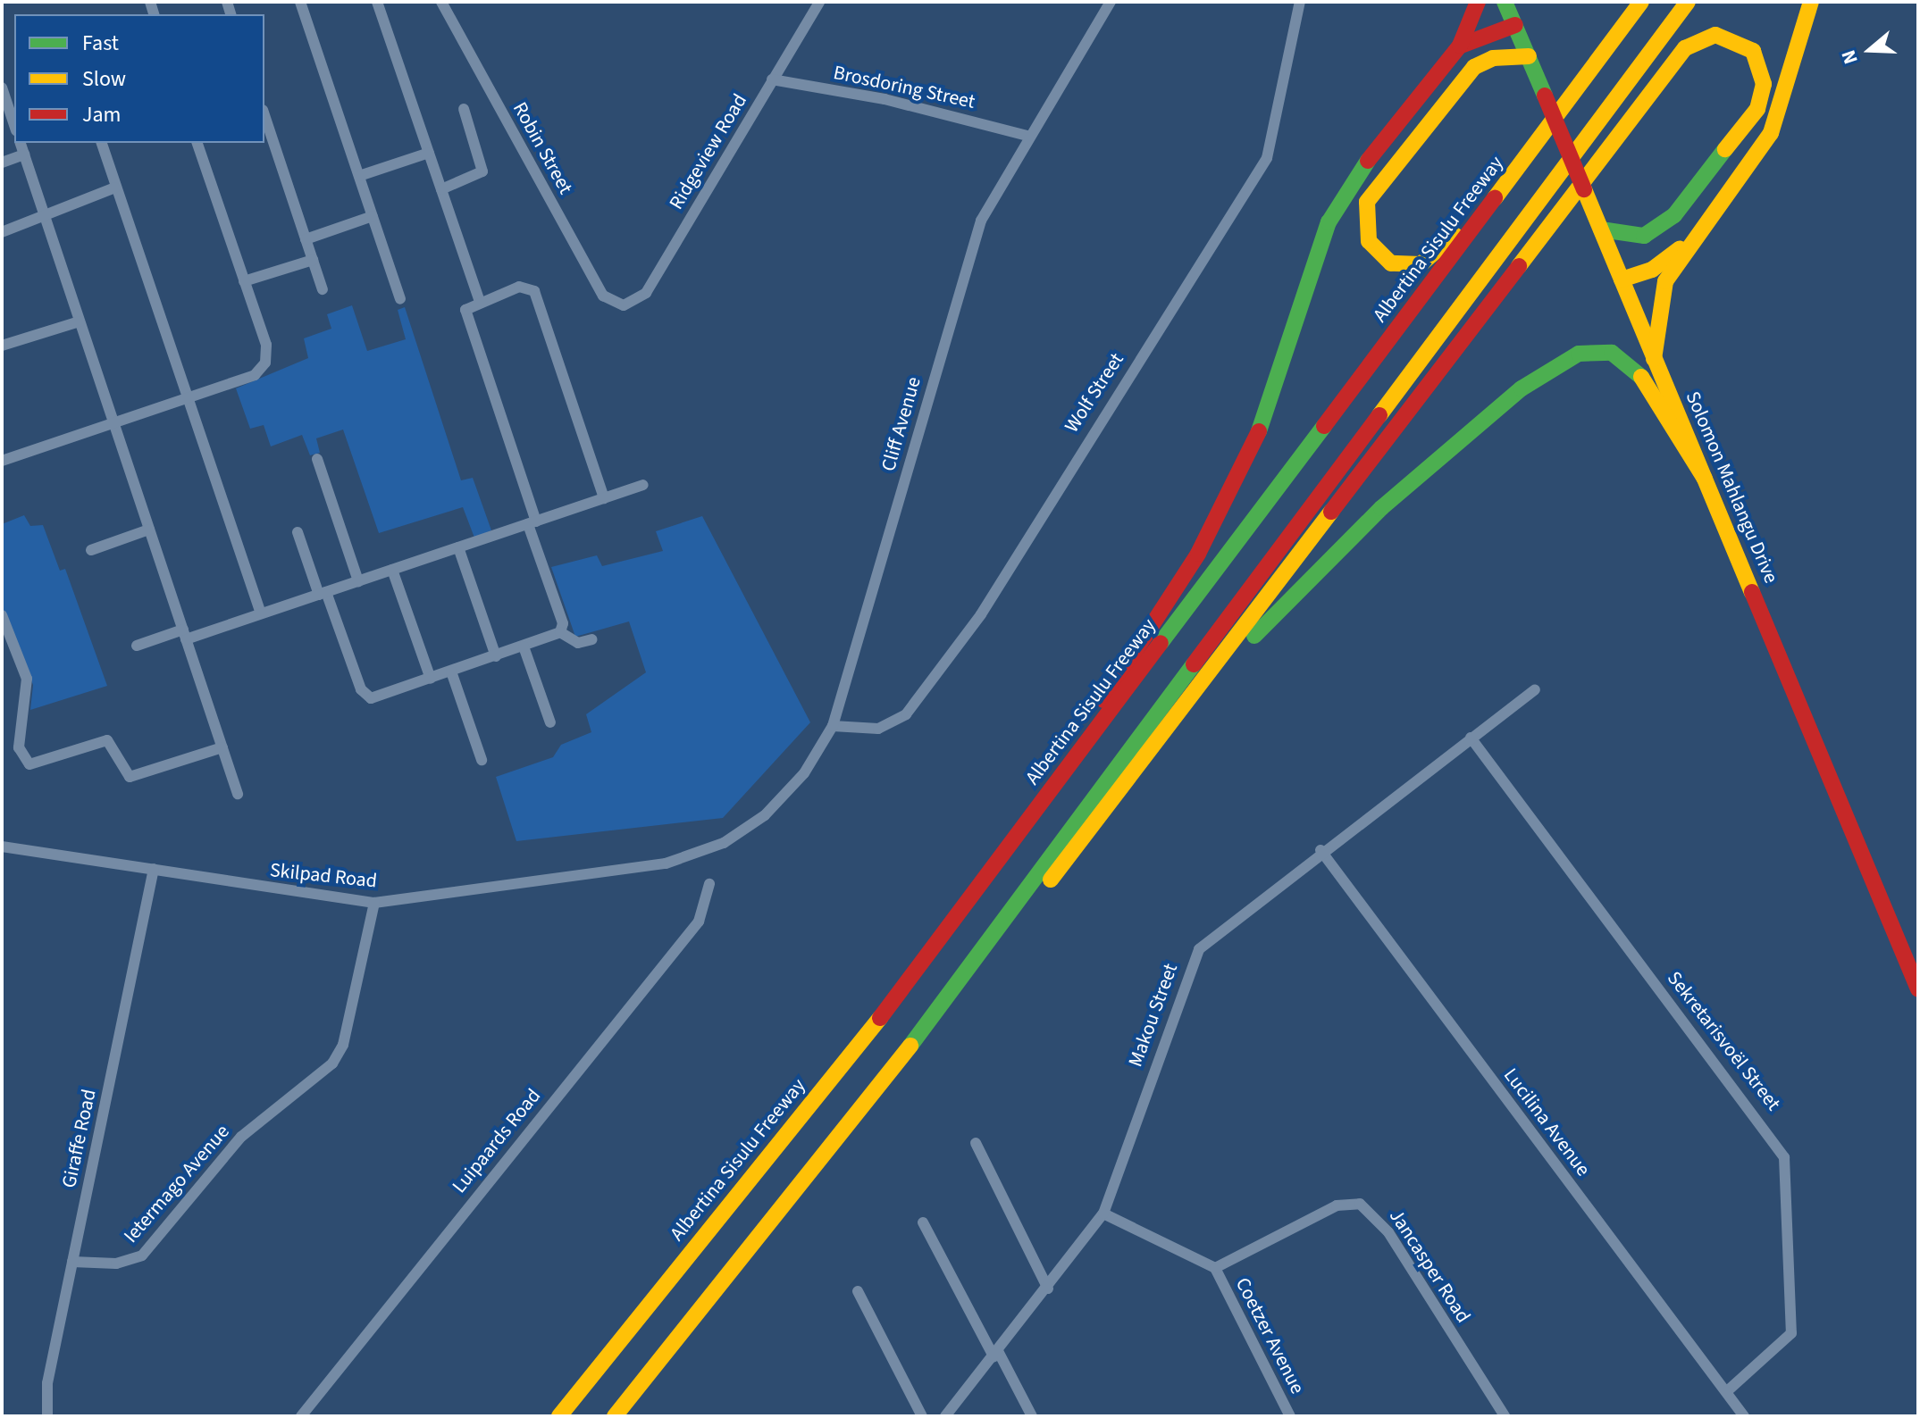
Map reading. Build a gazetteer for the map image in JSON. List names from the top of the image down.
{
  "streets": {
    "main road": ["Albertina Sisulu Freeway", "Solomon Mahlangu Drive"],
    "street": [
      "Brosdoring Street",
      "Robin Street",
      "Ridgeview Road",
      "Wolf Street",
      "Cliff Avenue",
      "Skilpad Road",
      "Makou Street",
      "Sekretarisvoël Street",
      "Lucilina Avenue",
      "Giraffe Road",
      "Luipaards Road",
      "Ietermago Avenue",
      "Jancasper Road",
      "Coetzer Avenue"
    ]
  },
  "crossings": [
    ["Brosdoring Street", "Ridgeview Road"],
    ["Brosdoring Street", "Cliff Avenue"],
    ["Robin Street", "Ridgeview Road"],
    ["Wolf Street", "Cliff Avenue"],
    ["Cliff Avenue", "Skilpad Road"],
    ["Skilpad Road", "Giraffe Road"],
    ["Skilpad Road", "Ietermago Avenue"],
    ["Makou Street", "Sekretarisvoël Street"],
    ["Makou Street", "Lucilina Avenue"],
    ["Makou Street", "Coetzer Avenue"],
    ["Sekretarisvoël Street", "Lucilina Avenue"],
    ["Giraffe Road", "Ietermago Avenue"],
    ["Jancasper Road", "Coetzer Avenue"]
  ],
  "legend": ["Fast", "Slow", "Jam"],
  "north": "left"
}
